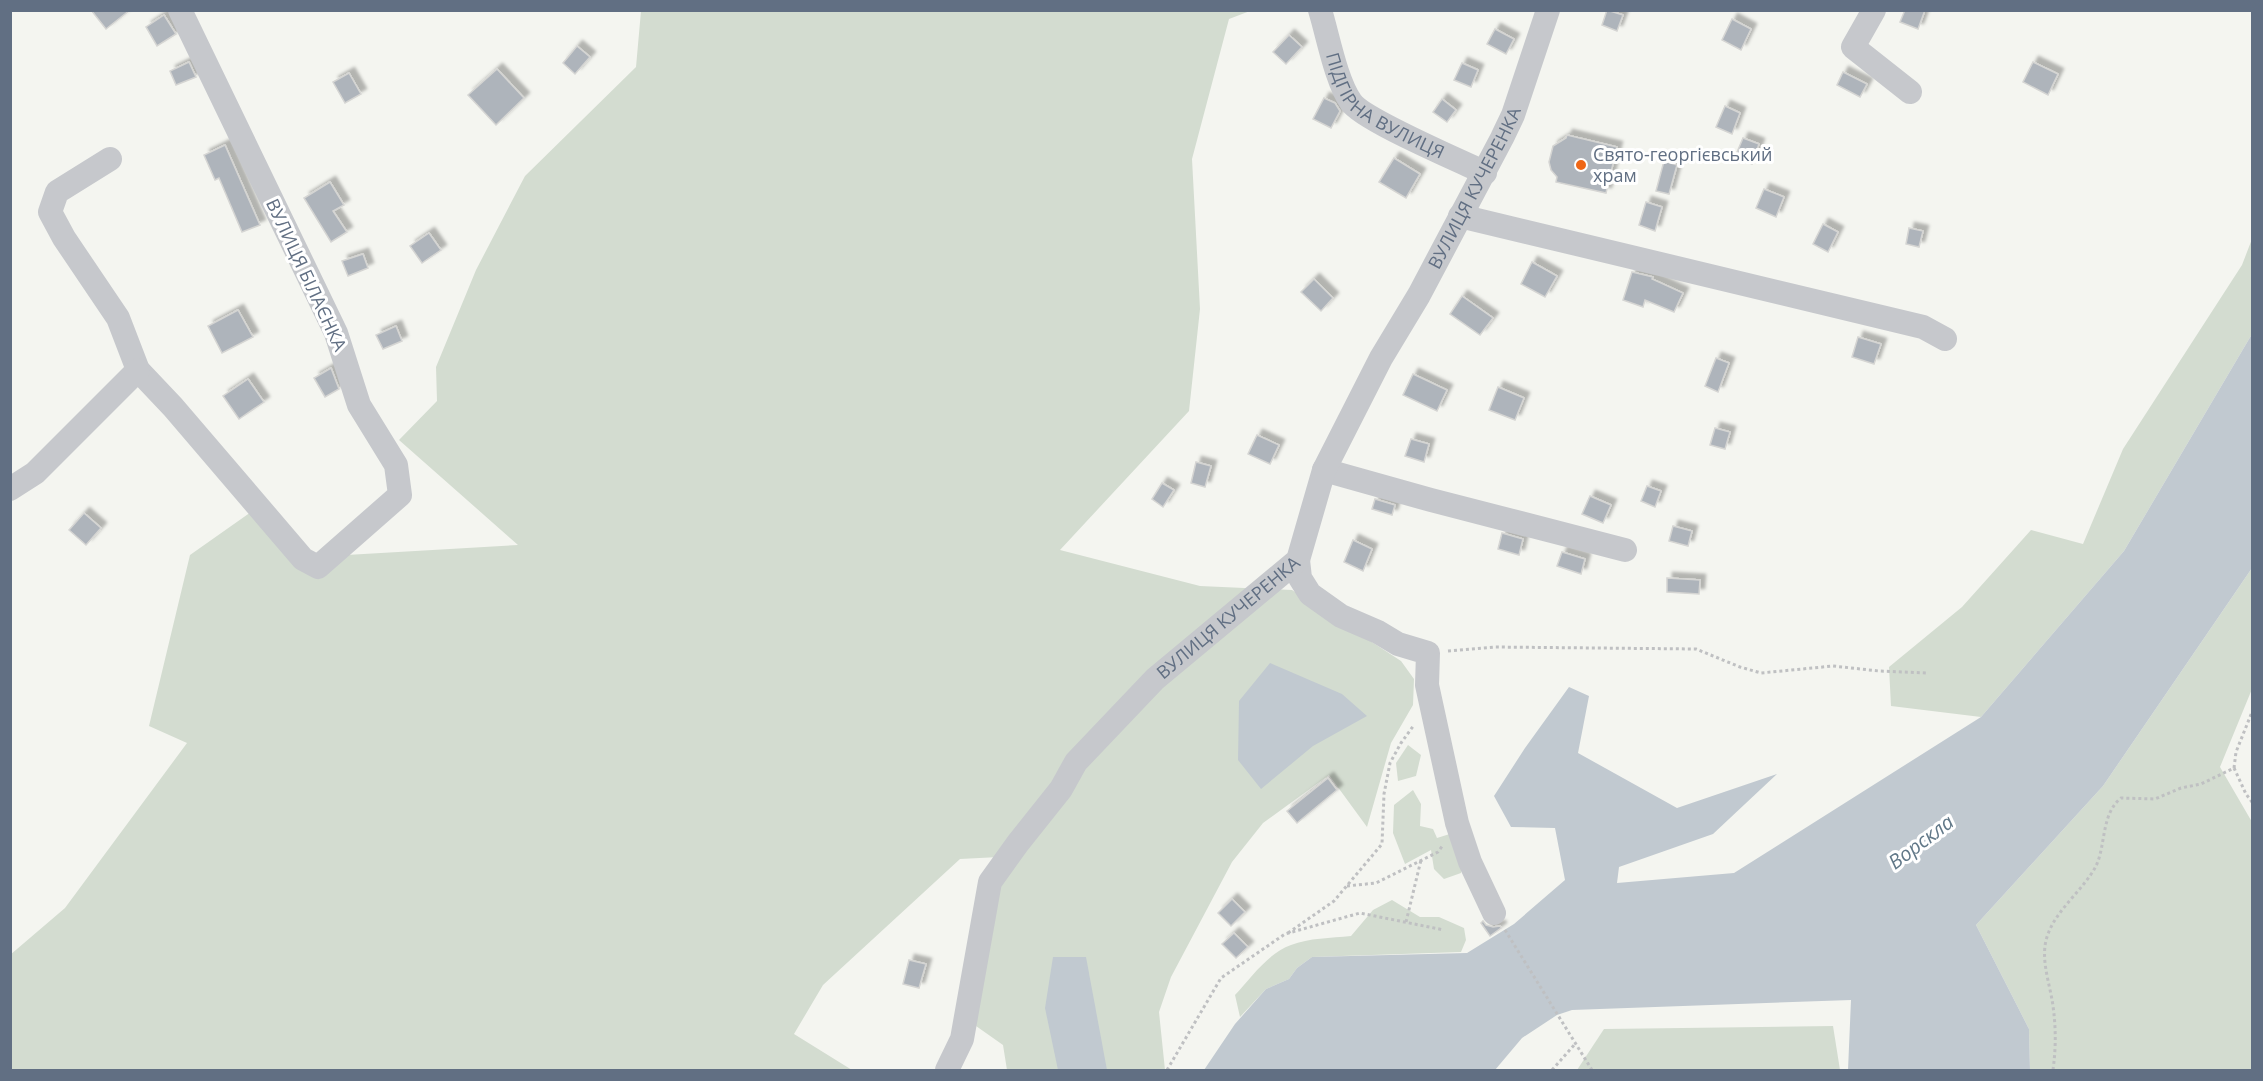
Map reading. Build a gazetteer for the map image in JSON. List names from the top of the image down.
{
  "streets": {
    "street": ["ПІДГІРНА ВУЛИЦЯ", "ВУЛИЦЯ КУЧЕРЕНКА", "ВУЛИЦЯ БІЛАЄНКА"]
  },
  "crossings": [
    ["ПІДГІРНА ВУЛИЦЯ", "ВУЛИЦЯ КУЧЕРЕНКА"]
  ],
  "water": ["Ворскла"],
  "places": ["Свято-георгієвський храм"]
}
